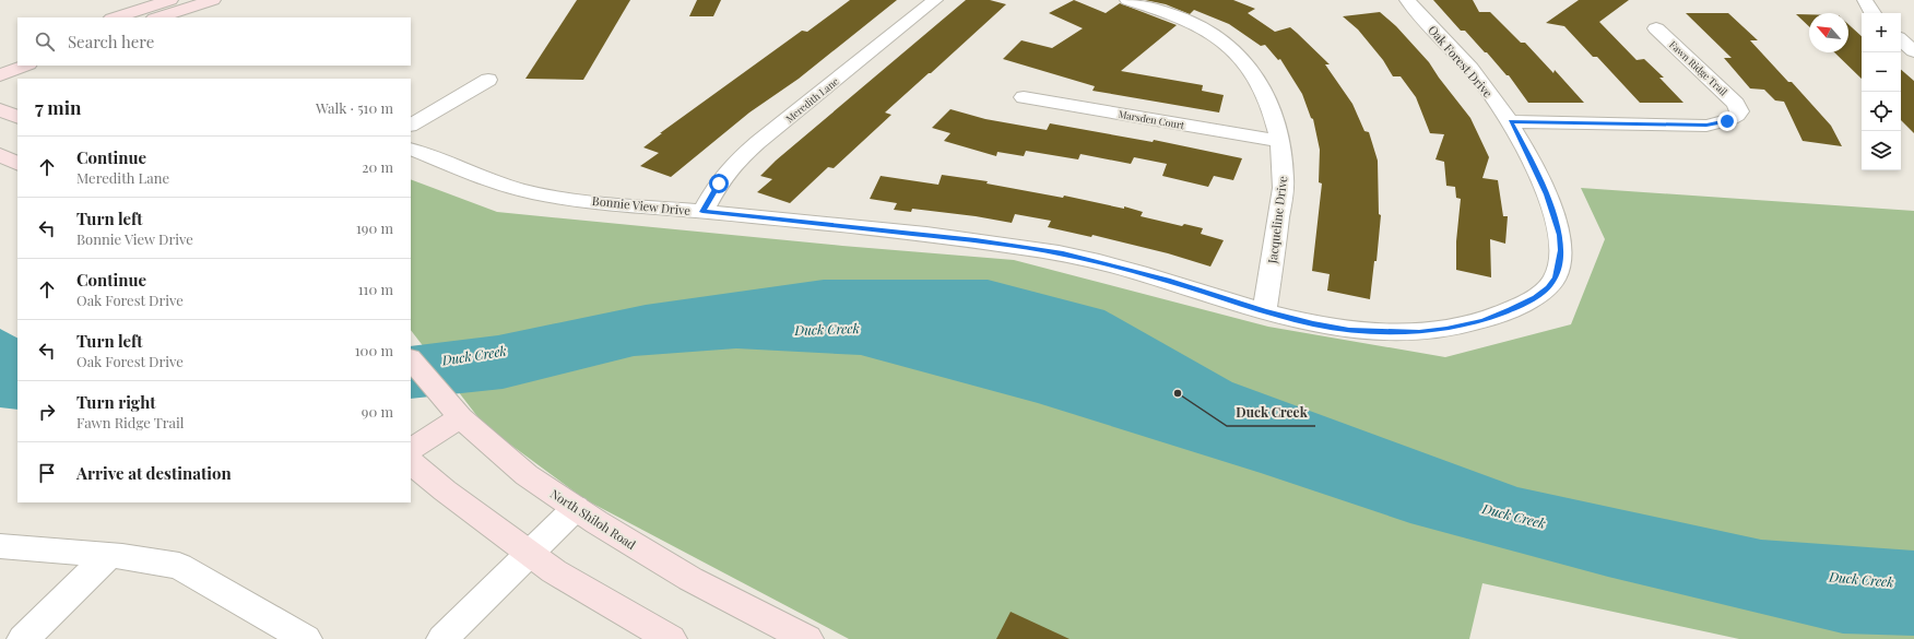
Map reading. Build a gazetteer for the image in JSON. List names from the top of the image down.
{
  "streets": {
    "main road": ["North Shiloh Road"],
    "street": [
      "Oak Forest Drive",
      "Fawn Ridge Trail",
      "Meredith Lane",
      "Marsden Court",
      "Bonnie View Drive",
      "Jacqueline Drive"
    ]
  },
  "crossings": [
    ["Oak Forest Drive", "Fawn Ridge Trail"],
    ["Oak Forest Drive", "Bonnie View Drive"],
    ["Oak Forest Drive", "Jacqueline Drive"],
    ["Meredith Lane", "Bonnie View Drive"],
    ["Marsden Court", "Jacqueline Drive"],
    ["Bonnie View Drive", "Jacqueline Drive"]
  ],
  "water": ["Duck Creek"],
  "places": ["Duck Creek"],
  "north": "top left",
  "page": {
    "map_buttons": ["+", "−"],
    "search": "Search here",
    "heading": ["7 min", "Walk · 510 m"],
    "list": [
      ["Continue", "Meredith Lane", "20 m"],
      ["Turn left", "Bonnie View Drive", "190 m"],
      ["Continue", "Oak Forest Drive", "110 m"],
      ["Turn left", "Oak Forest Drive", "100 m"],
      ["Turn right", "Fawn Ridge Trail", "90 m"],
      "Arrive at destination"
    ]
  }
}
